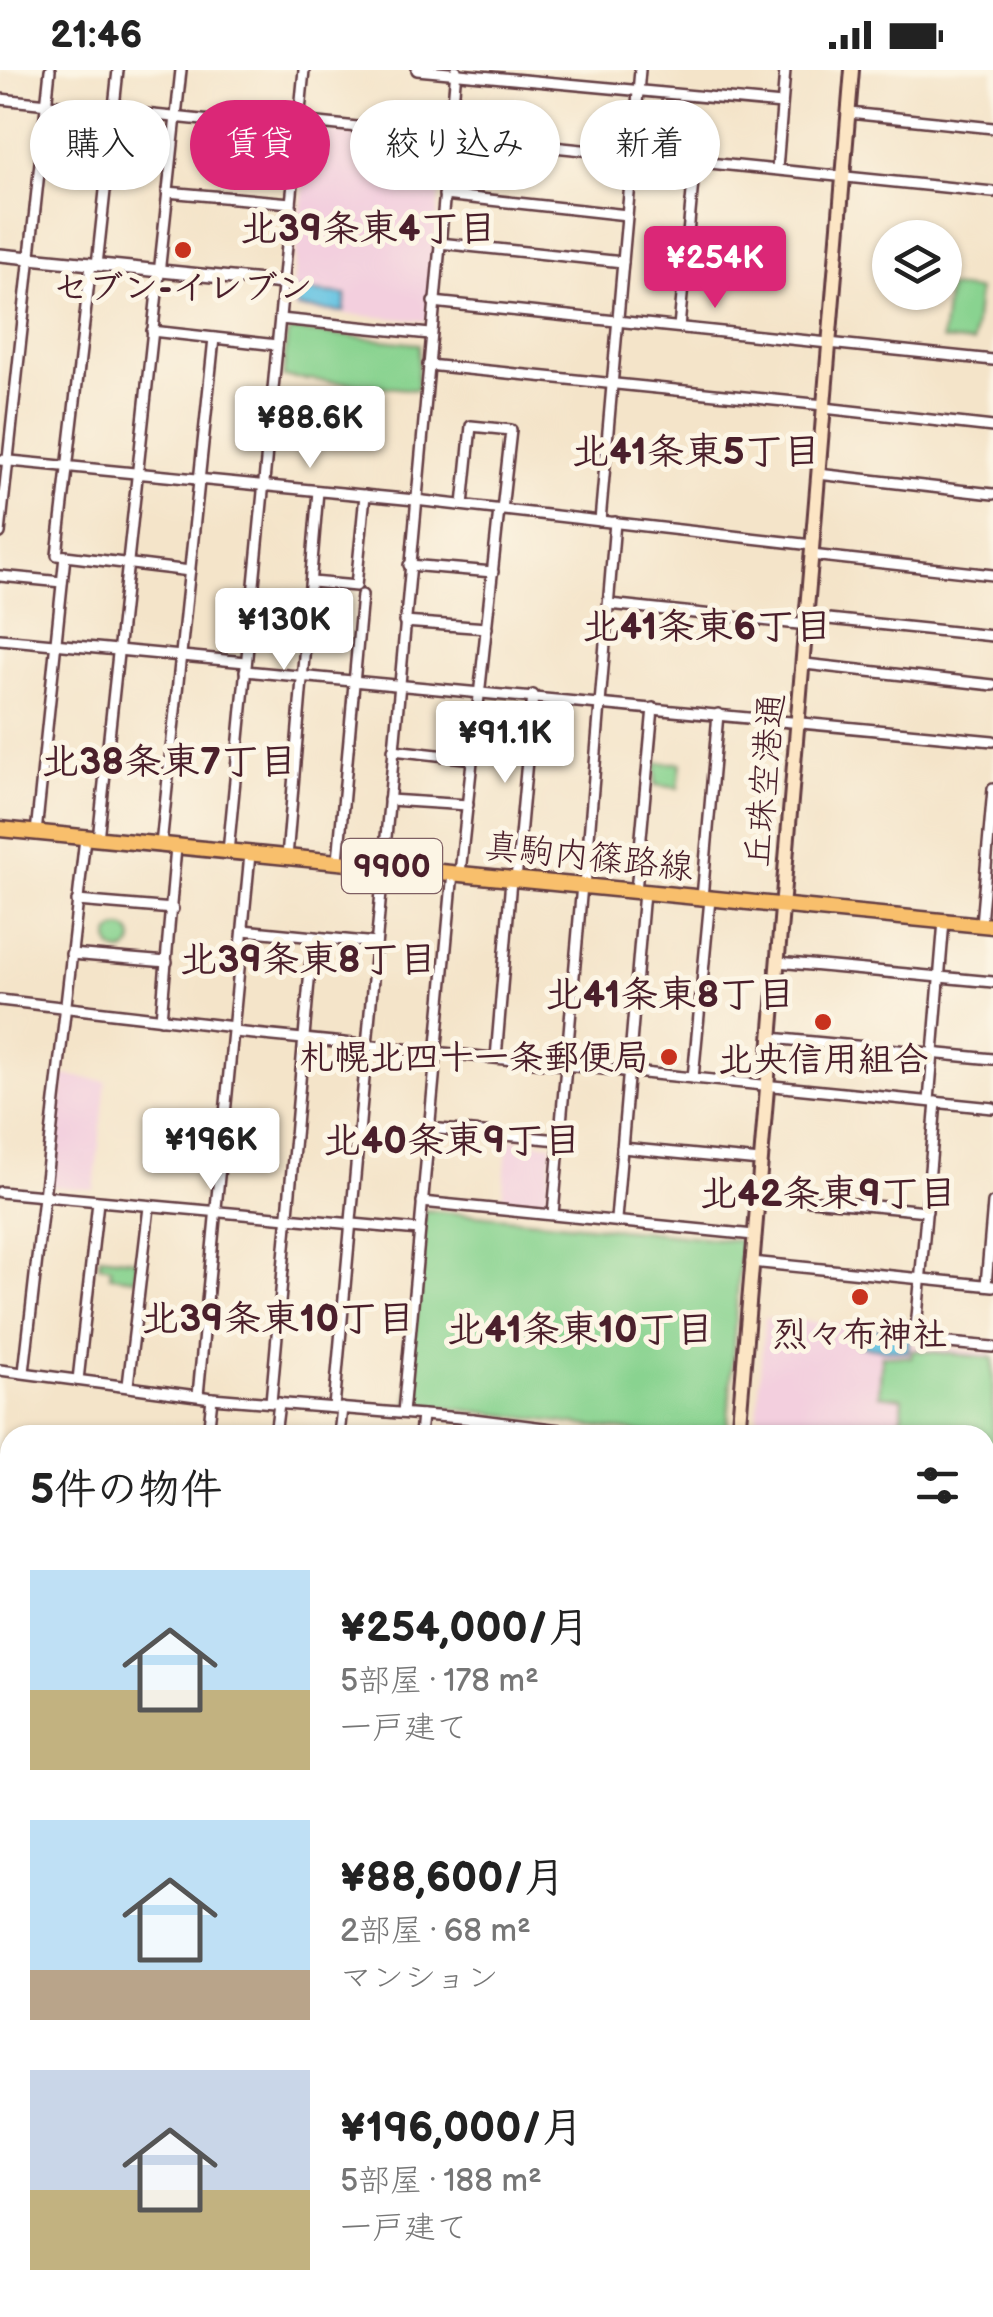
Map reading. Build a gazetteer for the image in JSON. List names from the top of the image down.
{
  "streets": {
    "main road": ["丘珠空港通", "真駒内篠路線", "9900"]
  },
  "crossings": [
    ["丘珠空港通", "真駒内篠路線"]
  ],
  "districts": [
    "北39条東4丁目",
    "北41条東5丁目",
    "北41条東6丁目",
    "北38条東7丁目",
    "北39条東8丁目",
    "北41条東8丁目",
    "北40条東9丁目",
    "北42条東9丁目",
    "北39条東10丁目",
    "北41条東10丁目"
  ],
  "places": [
    "セブン-イレブン",
    "北央信用組合",
    "札幌北四十一条郵便局",
    "烈々布神社"
  ],
  "page": {
    "status": "21:46",
    "chip": [
      "購入",
      "賃貸",
      "絞り込み",
      "新着"
    ],
    "price": [
      "¥254K",
      "¥88.6K",
      "¥130K",
      "¥91.1K",
      "¥196K"
    ],
    "heading": "5件の物件",
    "list": [
      {
        "name": "¥254,000/月",
        "note": "5部屋 · 178 m² · 一戸建て"
      },
      {
        "name": "¥88,600/月",
        "note": "2部屋 · 68 m² · マンション"
      },
      {
        "name": "¥196,000/月",
        "note": "5部屋 · 188 m² · 一戸建て"
      }
    ]
  }
}
